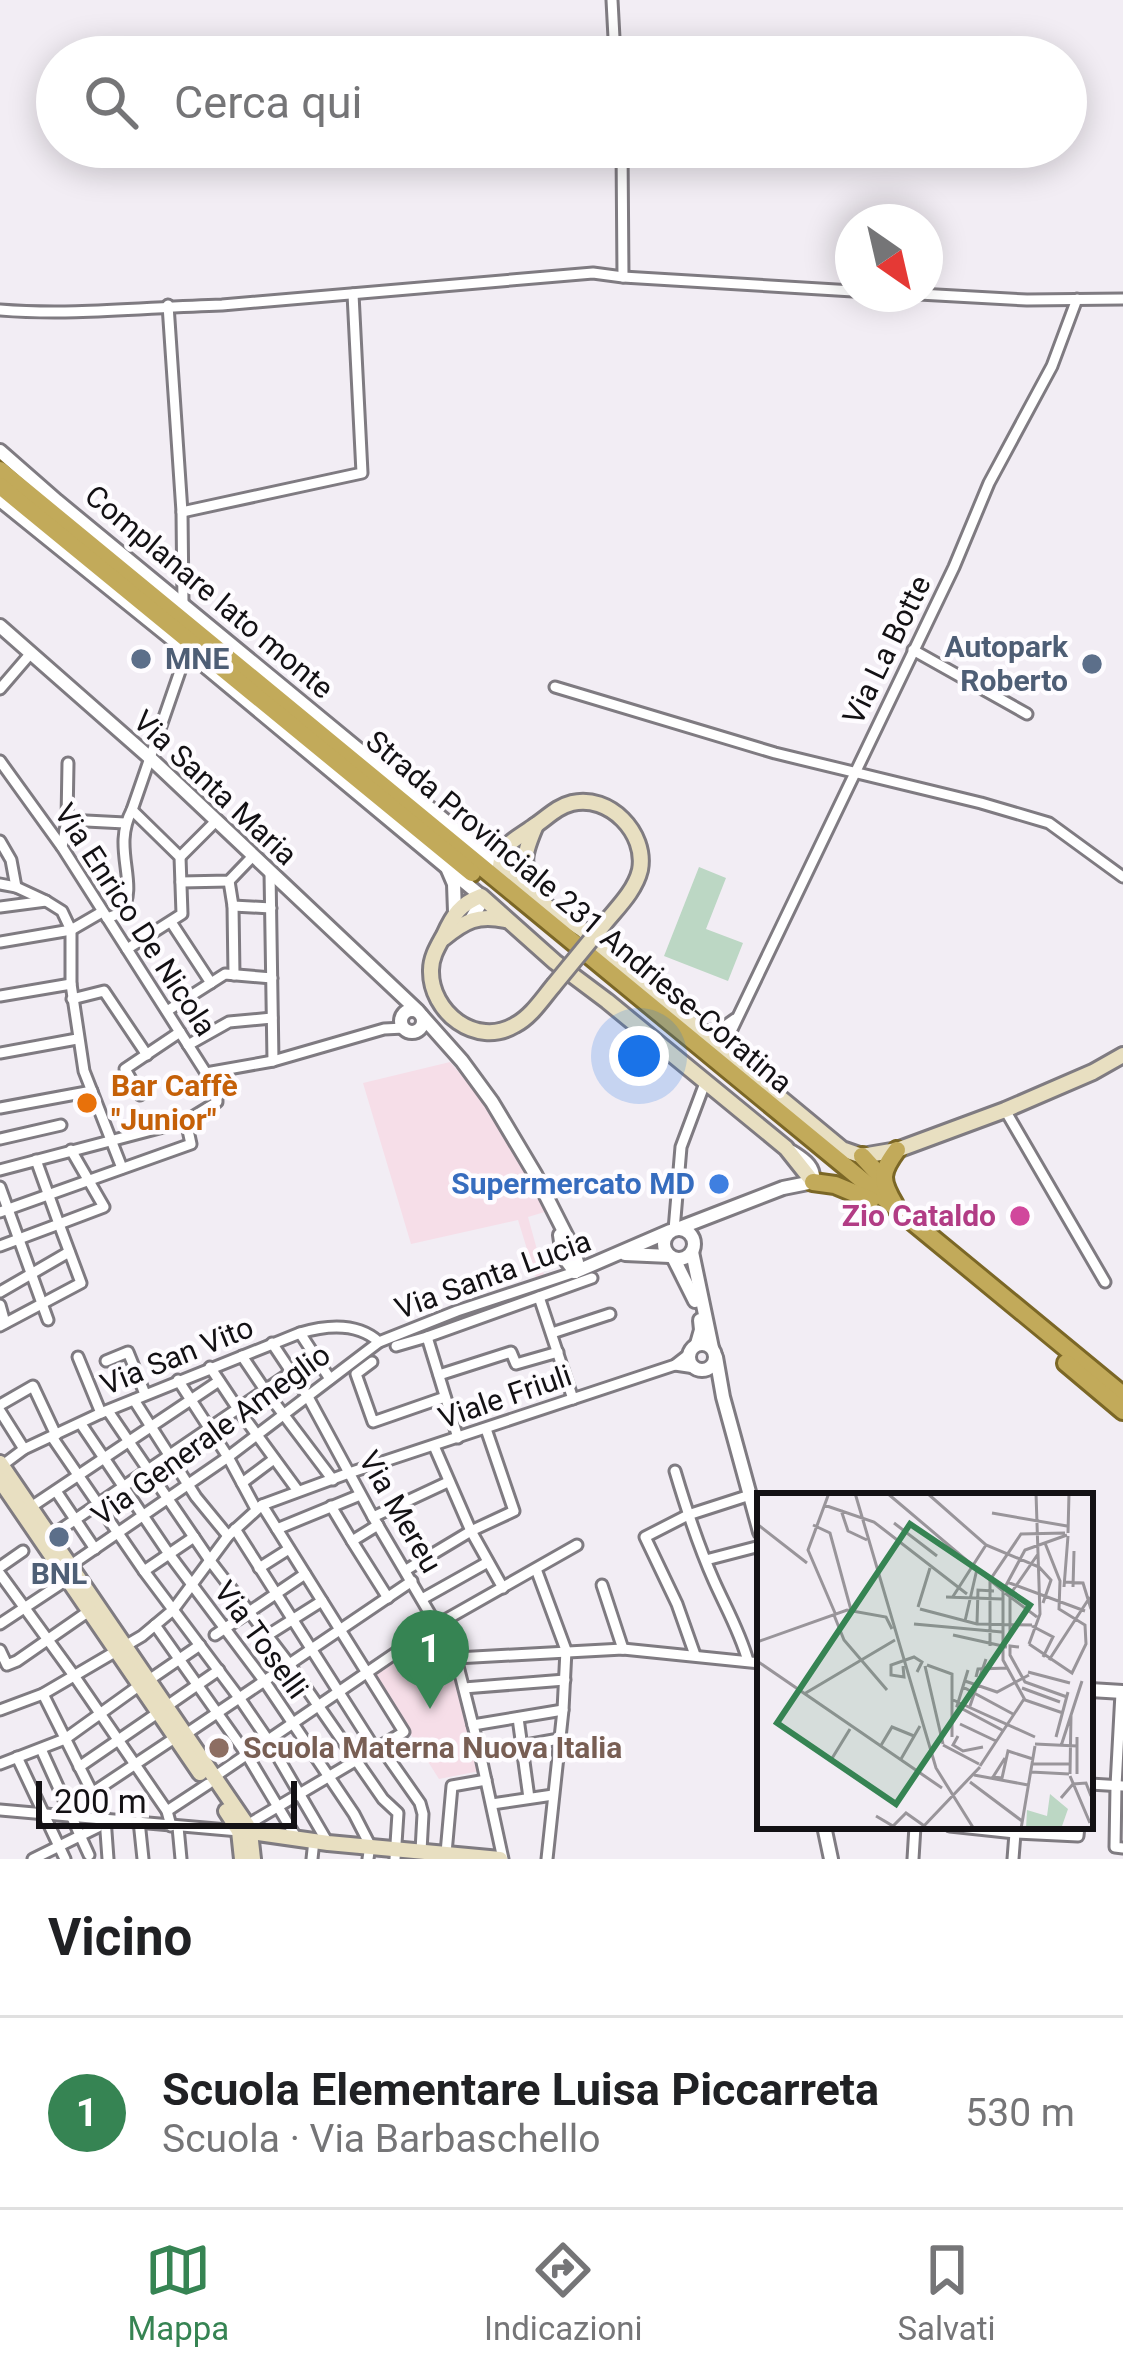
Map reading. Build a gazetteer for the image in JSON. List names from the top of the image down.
{
  "streets": {
    "highway": ["Strada Provinciale 231 Andriese-Coratina"],
    "main road": ["Complanare lato monte"],
    "street": [
      "Via La Botte",
      "Via Santa Maria",
      "Via Enrico De Nicola",
      "Via Santa Lucia",
      "Via San Vito",
      "Viale Friuli",
      "Via Generale Ameglio",
      "Via Mereu",
      "Via Toselli"
    ]
  },
  "crossings": [
    ["Complanare lato monte", "Via La Botte"],
    ["Via Santa Maria", "Via Enrico De Nicola"],
    ["Via Santa Maria", "Via Santa Lucia"],
    ["Via Santa Lucia", "Via San Vito"],
    ["Via Santa Lucia", "Via Generale Ameglio"],
    ["Via San Vito", "Via Generale Ameglio"],
    ["Via San Vito", "Via Mereu"],
    ["Via San Vito", "Via Toselli"],
    ["Viale Friuli", "Via Mereu"],
    ["Via Generale Ameglio", "Via Mereu"],
    ["Via Generale Ameglio", "Via Toselli"]
  ],
  "places": [
    "MNE",
    "Autopark Roberto",
    "Bar Caffè \"Junior\"",
    "Supermercato MD",
    "Zio Cataldo",
    "BNL",
    "Scuola Materna Nuova Italia"
  ],
  "scale_bar": "200 m",
  "north": "bottom right",
  "page": {
    "search": "Cerca qui",
    "pins": "1",
    "scale": "200 m",
    "heading": "Vicino",
    "list": [
      {
        "mark": "1",
        "name": "Scuola Elementare Luisa Piccarreta",
        "note": "Scuola · Via Barbaschello",
        "value": "530 m"
      }
    ],
    "nav": ["Mappa", "Indicazioni", "Salvati"]
  }
}
